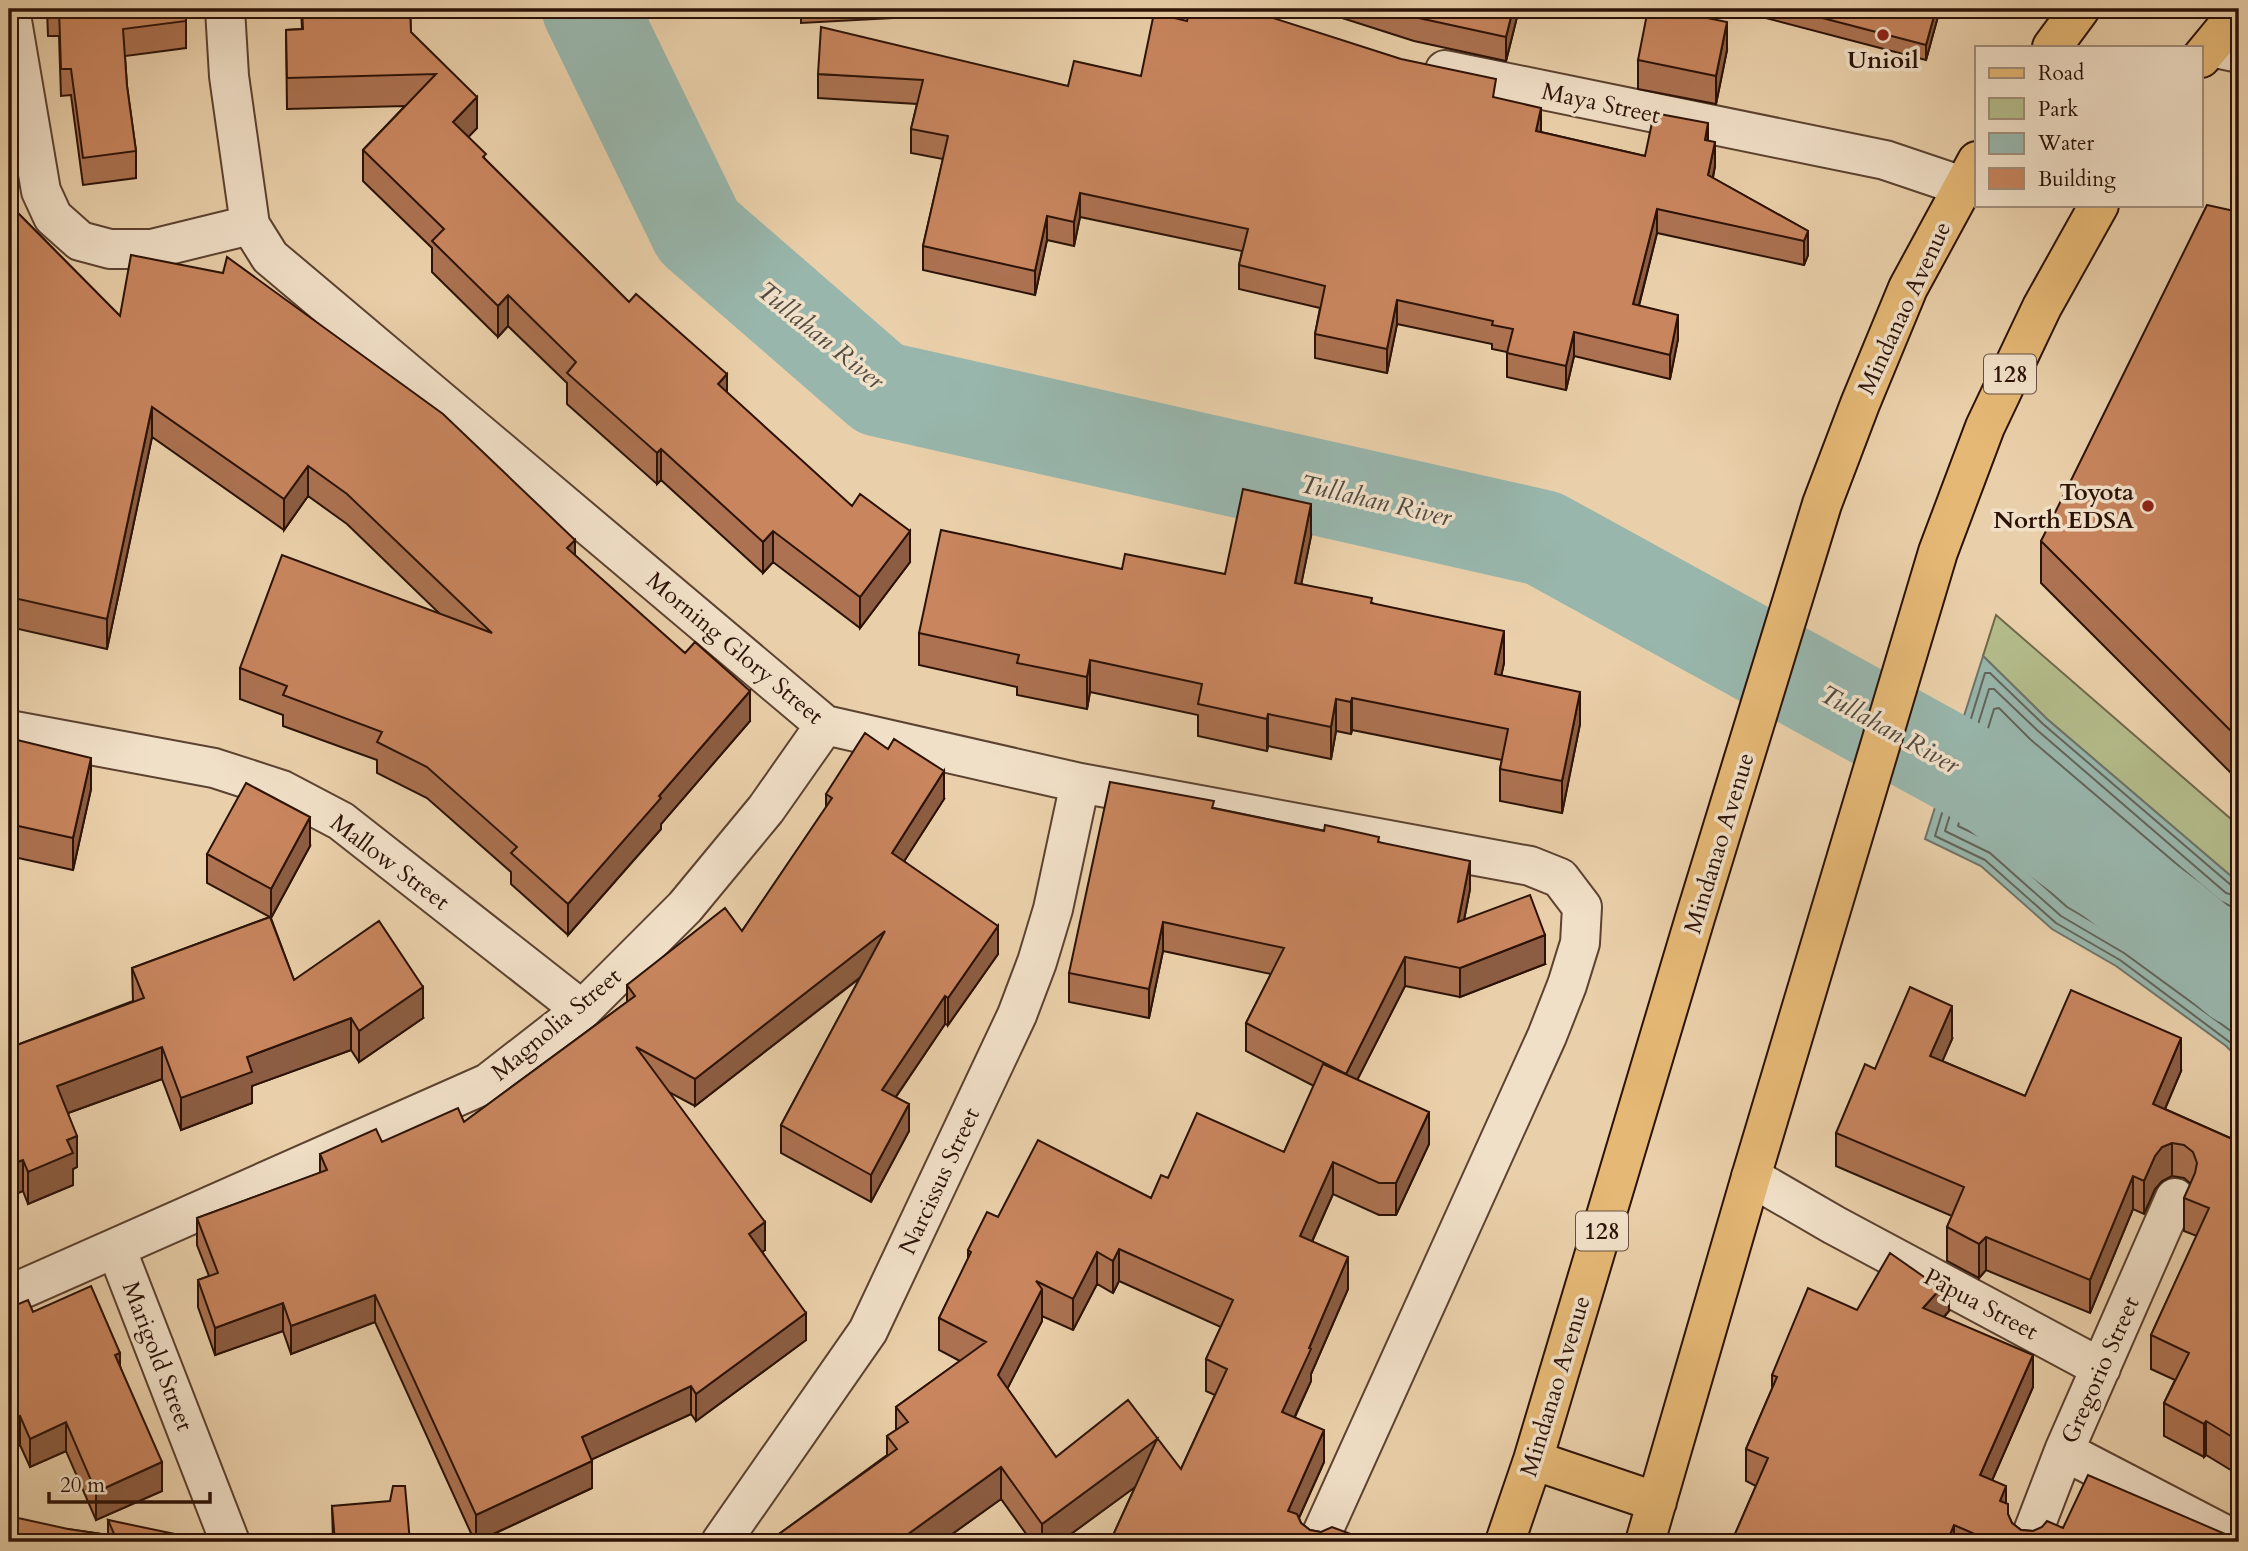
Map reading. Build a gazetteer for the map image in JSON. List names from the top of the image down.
{
  "streets": {
    "main road": ["Mindanao Avenue", "128"],
    "street": [
      "Maya Street",
      "Morning Glory Street",
      "Mallow Street",
      "Magnolia Street",
      "Narcissus Street",
      "Papua Street",
      "Marigold Street",
      "Gregorio Street"
    ]
  },
  "crossings": [
    ["Maya Street", "Mindanao Avenue"],
    ["128", "Papua Street"],
    ["Morning Glory Street", "Magnolia Street"],
    ["Morning Glory Street", "Narcissus Street"],
    ["Mallow Street", "Magnolia Street"],
    ["Magnolia Street", "Marigold Street"],
    ["Papua Street", "Gregorio Street"]
  ],
  "water": ["Tullahan River"],
  "places": ["Unioil", "Toyota North EDSA"],
  "legend": [
    "Road",
    "Park",
    "Water",
    "Building"
  ],
  "scale_bar": "20 m"
}
